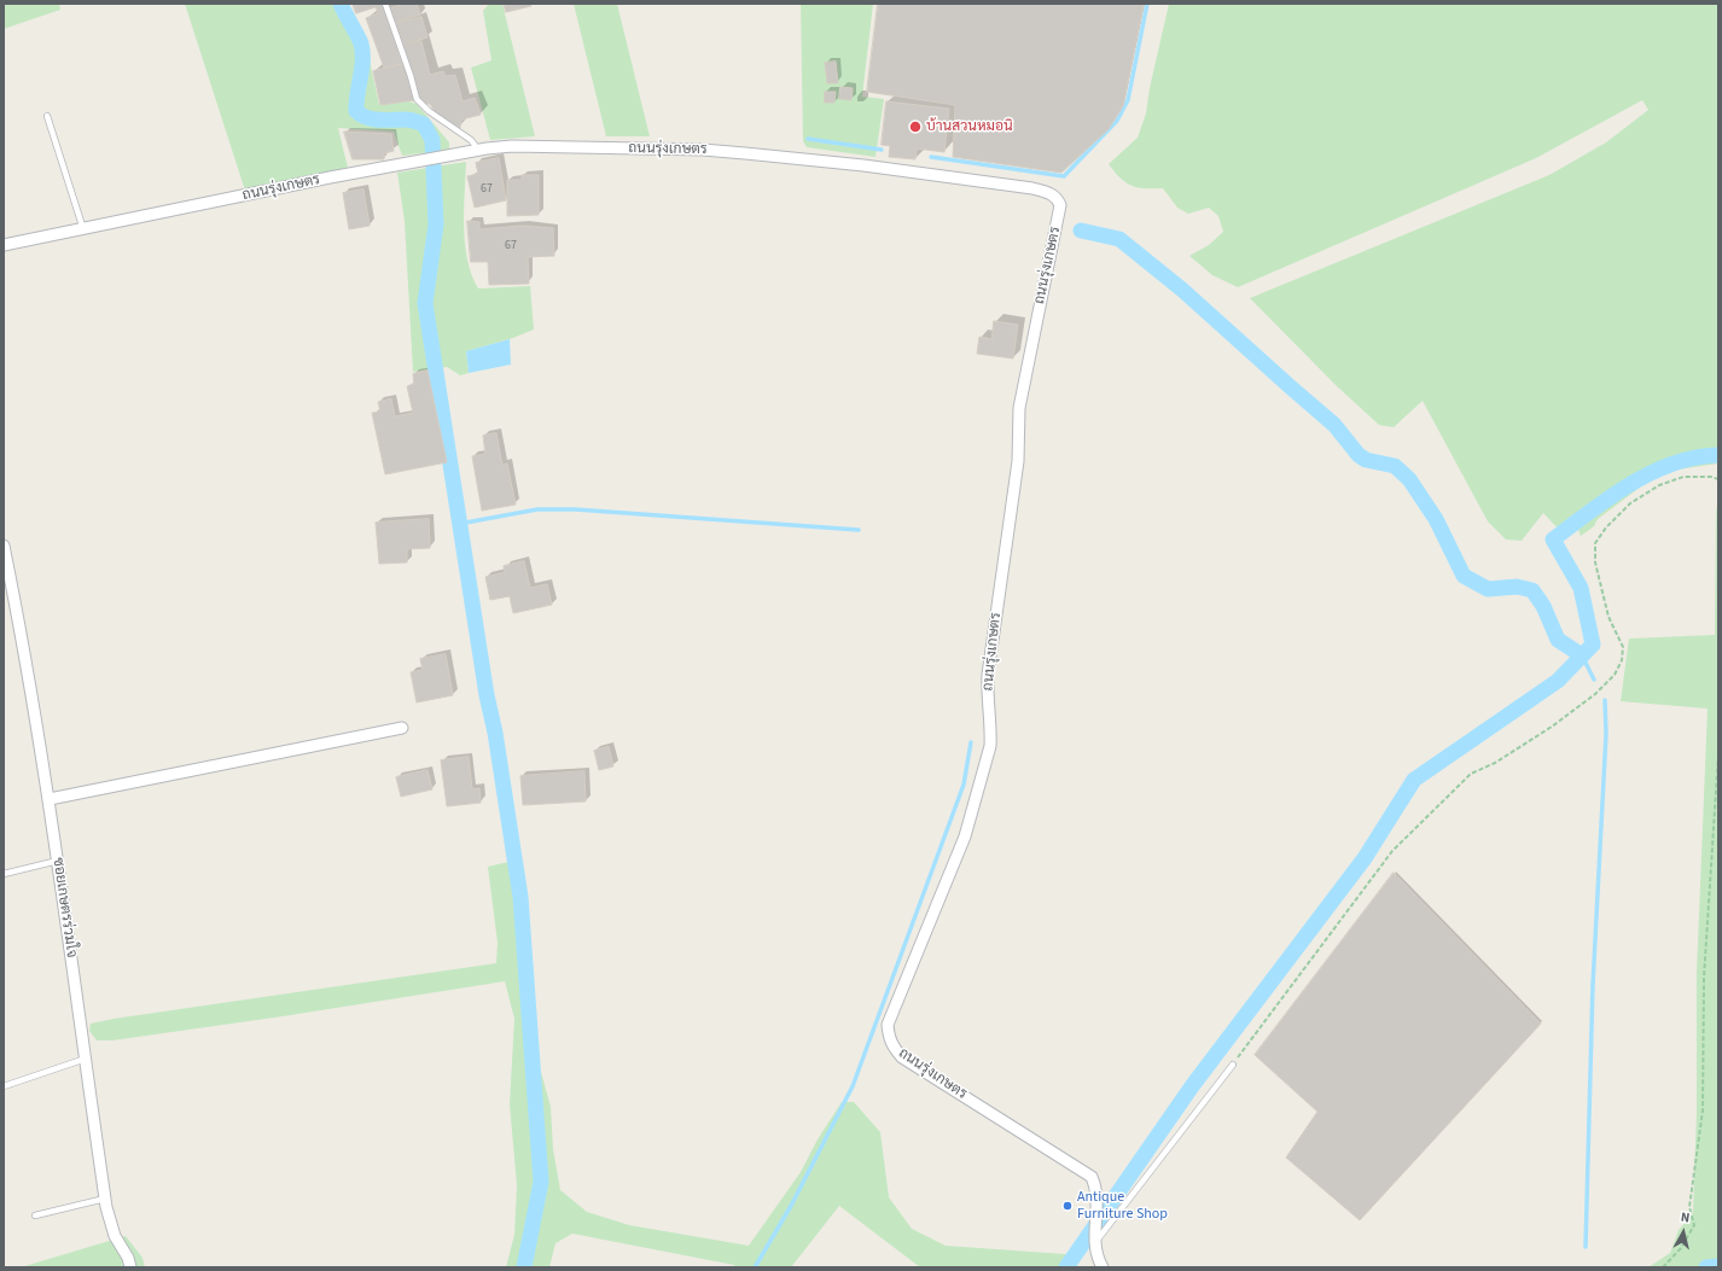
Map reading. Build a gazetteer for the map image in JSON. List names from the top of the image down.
{
  "streets": {
    "street": ["ถนนรุ่งเกษตร", "ซอยเกษตรร่วมใจ"]
  },
  "places": ["บ้านสวนหมอนิ", "Antique Furniture Shop"],
  "house_numbers": ["67", "67"],
  "north": "top"
}
